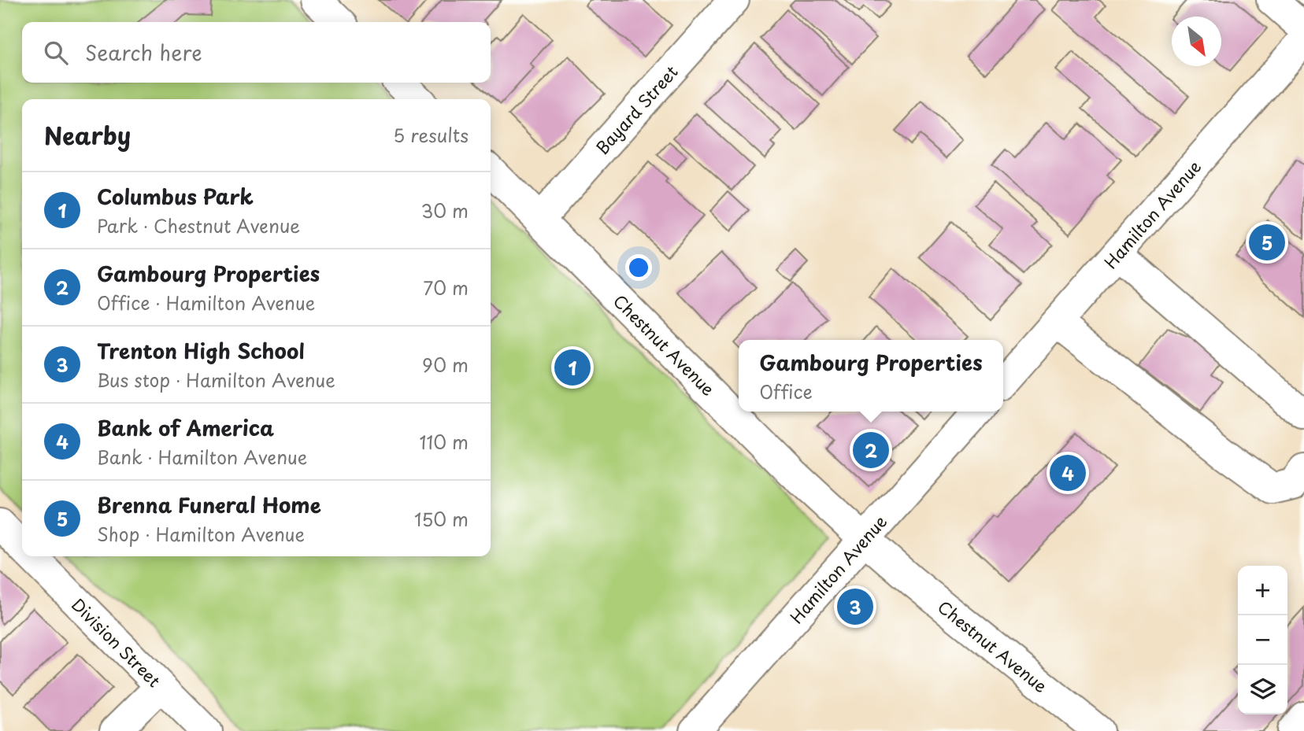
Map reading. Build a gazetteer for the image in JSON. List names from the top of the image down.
{
  "streets": {
    "street": [
      "Bayard Street",
      "Hamilton Avenue",
      "Chestnut Avenue",
      "Division Street"
    ]
  },
  "crossings": [
    ["Bayard Street", "Chestnut Avenue"],
    ["Hamilton Avenue", "Chestnut Avenue"]
  ],
  "north": "bottom right",
  "page": {
    "search": "Search here",
    "heading": ["Nearby", "5 results"],
    "list": [
      {
        "mark": "1",
        "name": "Columbus Park",
        "note": "Park · Chestnut Avenue",
        "value": "30 m"
      },
      {
        "mark": "2",
        "name": "Gambourg Properties",
        "note": "Office · Hamilton Avenue",
        "value": "70 m"
      },
      {
        "mark": "3",
        "name": "Trenton High School",
        "note": "Bus stop · Hamilton Avenue",
        "value": "90 m"
      },
      {
        "mark": "4",
        "name": "Bank of America",
        "note": "Bank · Hamilton Avenue",
        "value": "110 m"
      },
      {
        "mark": "5",
        "name": "Brenna Funeral Home",
        "note": "Shop · Hamilton Avenue",
        "value": "150 m"
      }
    ],
    "pins": [
      "5",
      "1",
      "2",
      "4",
      "3"
    ],
    "popup": ["Gambourg Properties", "Office"],
    "map_buttons": ["+", "−"]
  }
}
